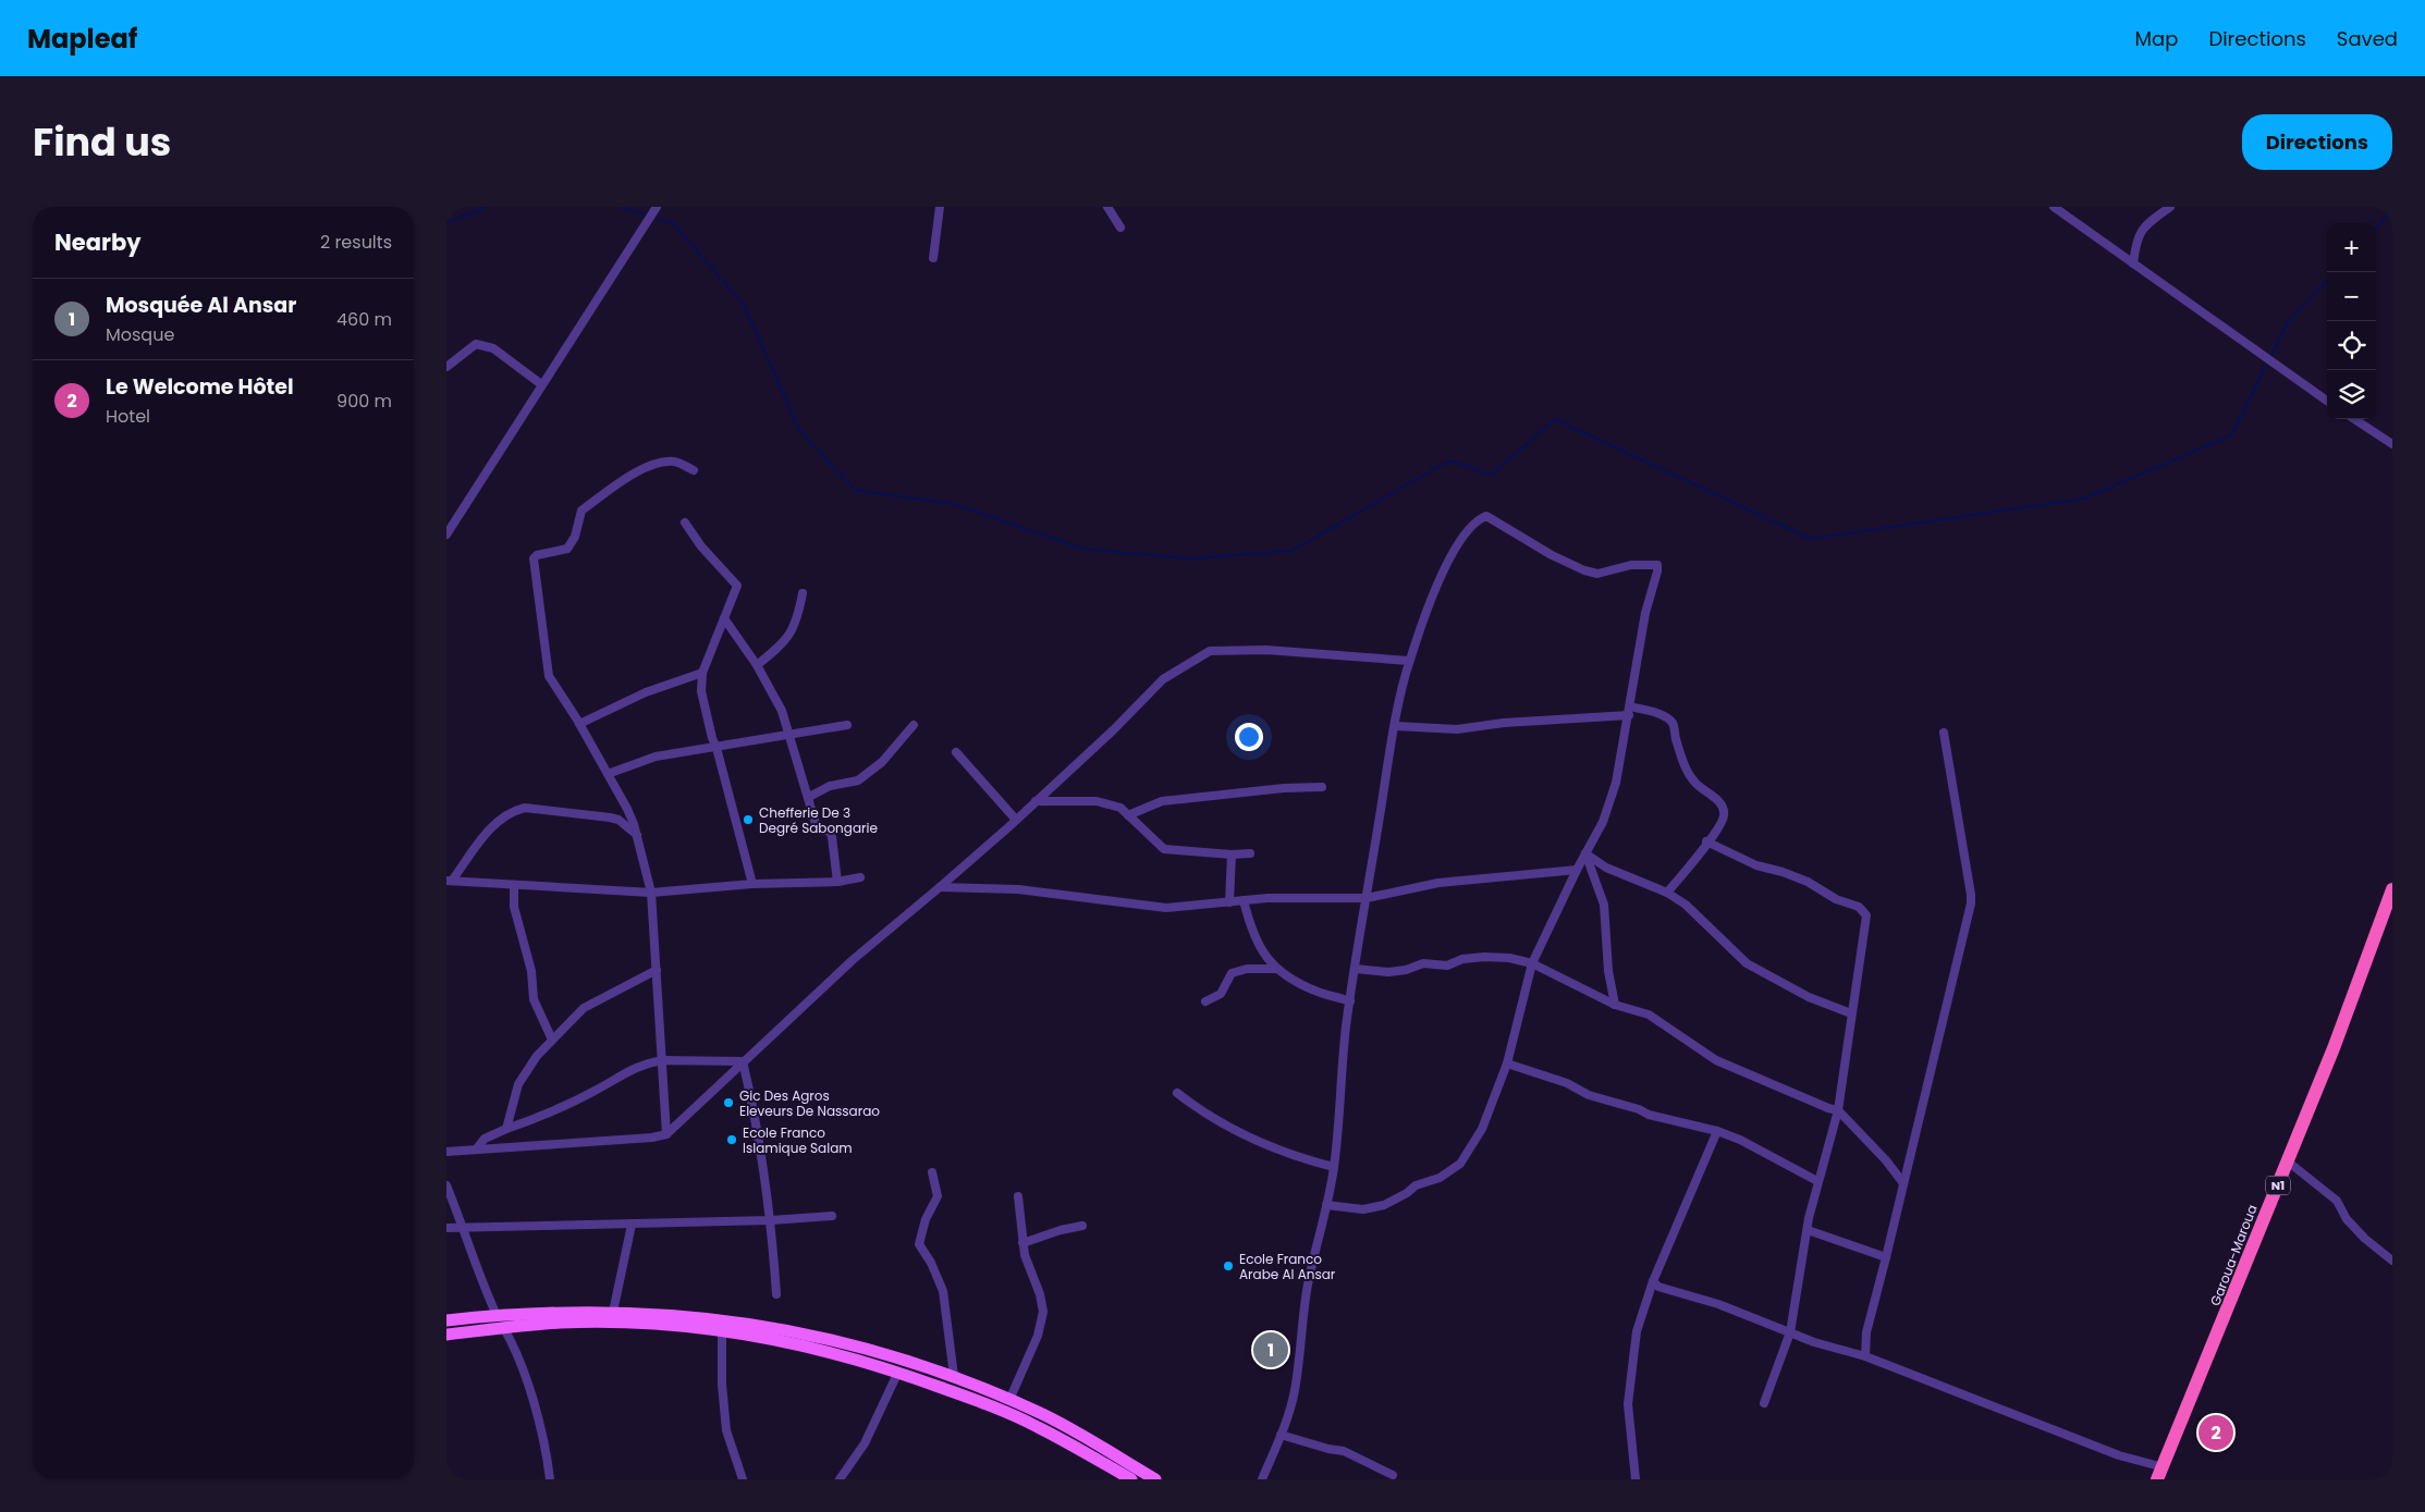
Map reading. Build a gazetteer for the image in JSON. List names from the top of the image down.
{
  "streets": {
    "highway": ["N1", "Garoua-Maroua"]
  },
  "places": [
    "Chefferie De 3 Degré Sabongarie",
    "Gic Des Agros Eleveurs De Nassarao",
    "Ecole Franco Islamique Salam",
    "Ecole Franco Arabe Al Ansar"
  ],
  "page": {
    "header": "Mapleaf",
    "nav": ["Map", "Directions", "Saved"],
    "title": "Find us",
    "buttons": "Directions",
    "heading": ["Nearby", "2 results"],
    "map_buttons": ["+", "−"],
    "list": [
      {
        "mark": "1",
        "name": "Mosquée Al Ansar",
        "note": "Mosque",
        "value": "460 m"
      },
      {
        "mark": "2",
        "name": "Le Welcome Hôtel",
        "note": "Hotel",
        "value": "900 m"
      }
    ],
    "pins": ["1", "2"]
  }
}
